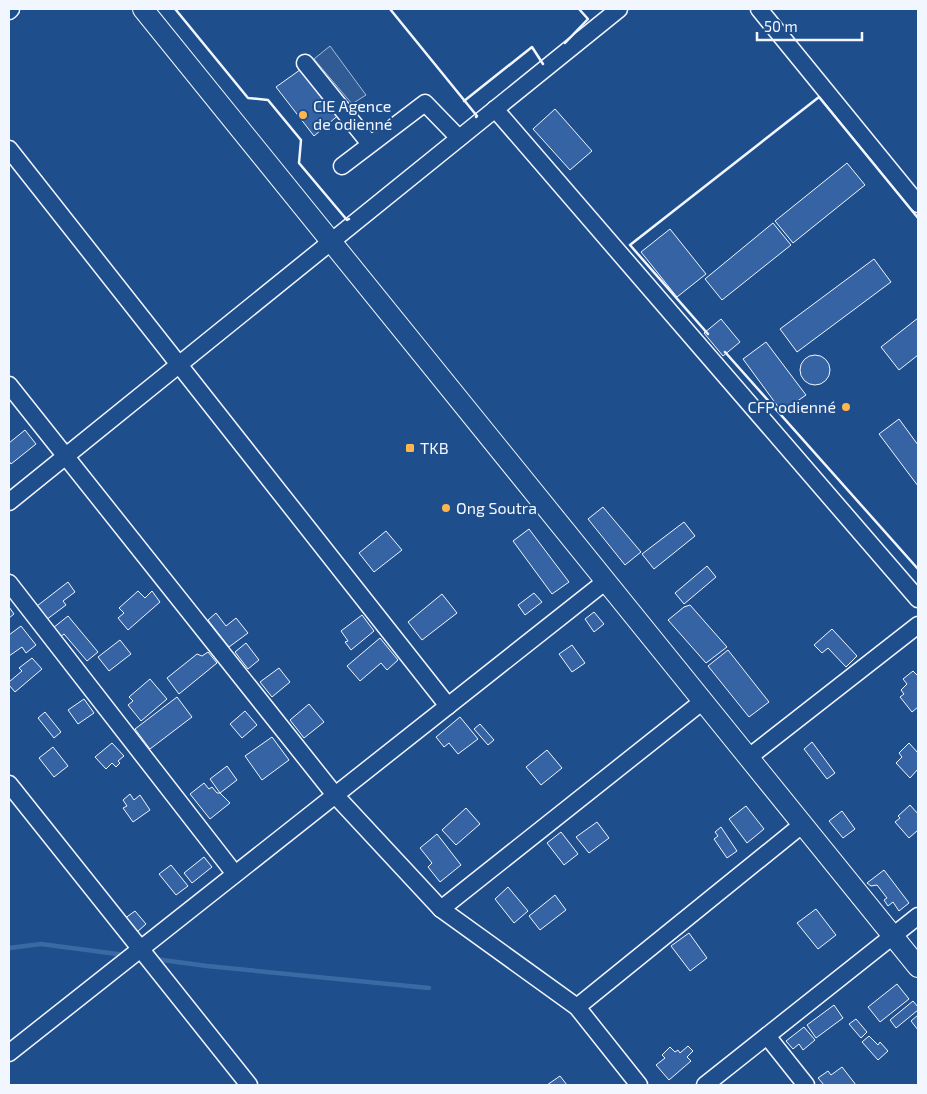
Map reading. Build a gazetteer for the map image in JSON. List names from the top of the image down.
{
  "places": {
    "other": ["CIE Agence de odienné", "CFP odienné", "Ong Soutra"],
    "transit": ["TKB"]
  },
  "scale_bar": "50 m"
}
